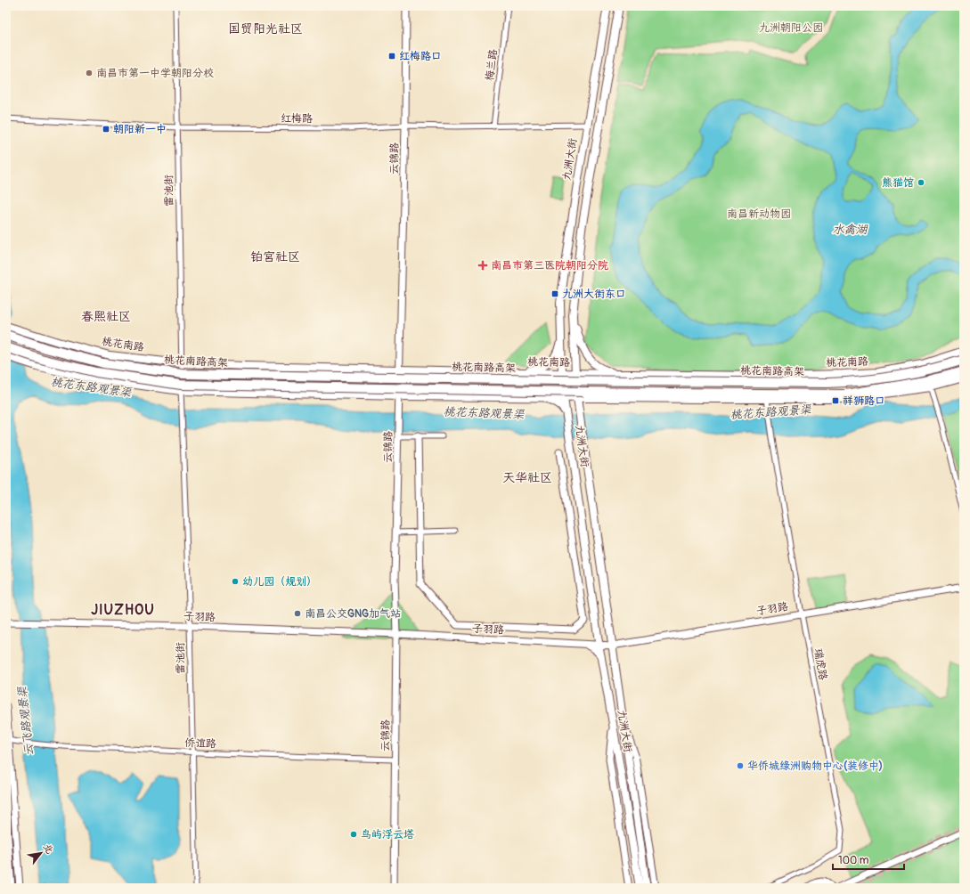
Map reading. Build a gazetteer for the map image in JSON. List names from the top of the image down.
{
  "streets": {
    "highway": ["桃花南路高架"],
    "main road": ["九洲大街", "桃花南路"],
    "street": [
      "梅兰路",
      "红梅路",
      "云锦路",
      "雷池街",
      "子羽路",
      "瑞虎路",
      "侨谊路"
    ]
  },
  "crossings": [
    ["梅兰路", "红梅路"],
    ["红梅路", "云锦路"],
    ["红梅路", "九洲大街"],
    ["红梅路", "雷池街"],
    ["云锦路", "桃花南路"],
    ["云锦路", "子羽路"],
    ["云锦路", "侨谊路"],
    ["九洲大街", "桃花南路"],
    ["九洲大街", "子羽路"],
    ["雷池街", "桃花南路"],
    ["雷池街", "桃花南路高架"],
    ["雷池街", "子羽路"],
    ["雷池街", "侨谊路"],
    ["子羽路", "瑞虎路"]
  ],
  "districts": [
    "国贸阳光社区",
    "铂宫社区",
    "春熙社区",
    "天华社区",
    "JIUZHOU"
  ],
  "water": ["水禽湖", "桃花东路观景渠", "云飞路观景渠"],
  "parks": ["九洲朝阳公园", "南昌新动物园"],
  "places": {
    "transit": [
      "红梅路口",
      "朝阳新一中",
      "九洲大街东口",
      "祥狮路口"
    ],
    "other": [
      "南昌市第一中学朝阳分校",
      "熊猫馆",
      "幼儿园（规划）",
      "南昌公交GNG加气站",
      "华侨城绿洲购物中心(装修中)",
      "鸟屿浮云塔"
    ],
    "health": ["南昌市第三医院朝阳分院"]
  },
  "scale_bar": "100 m",
  "north": "top right"
}
